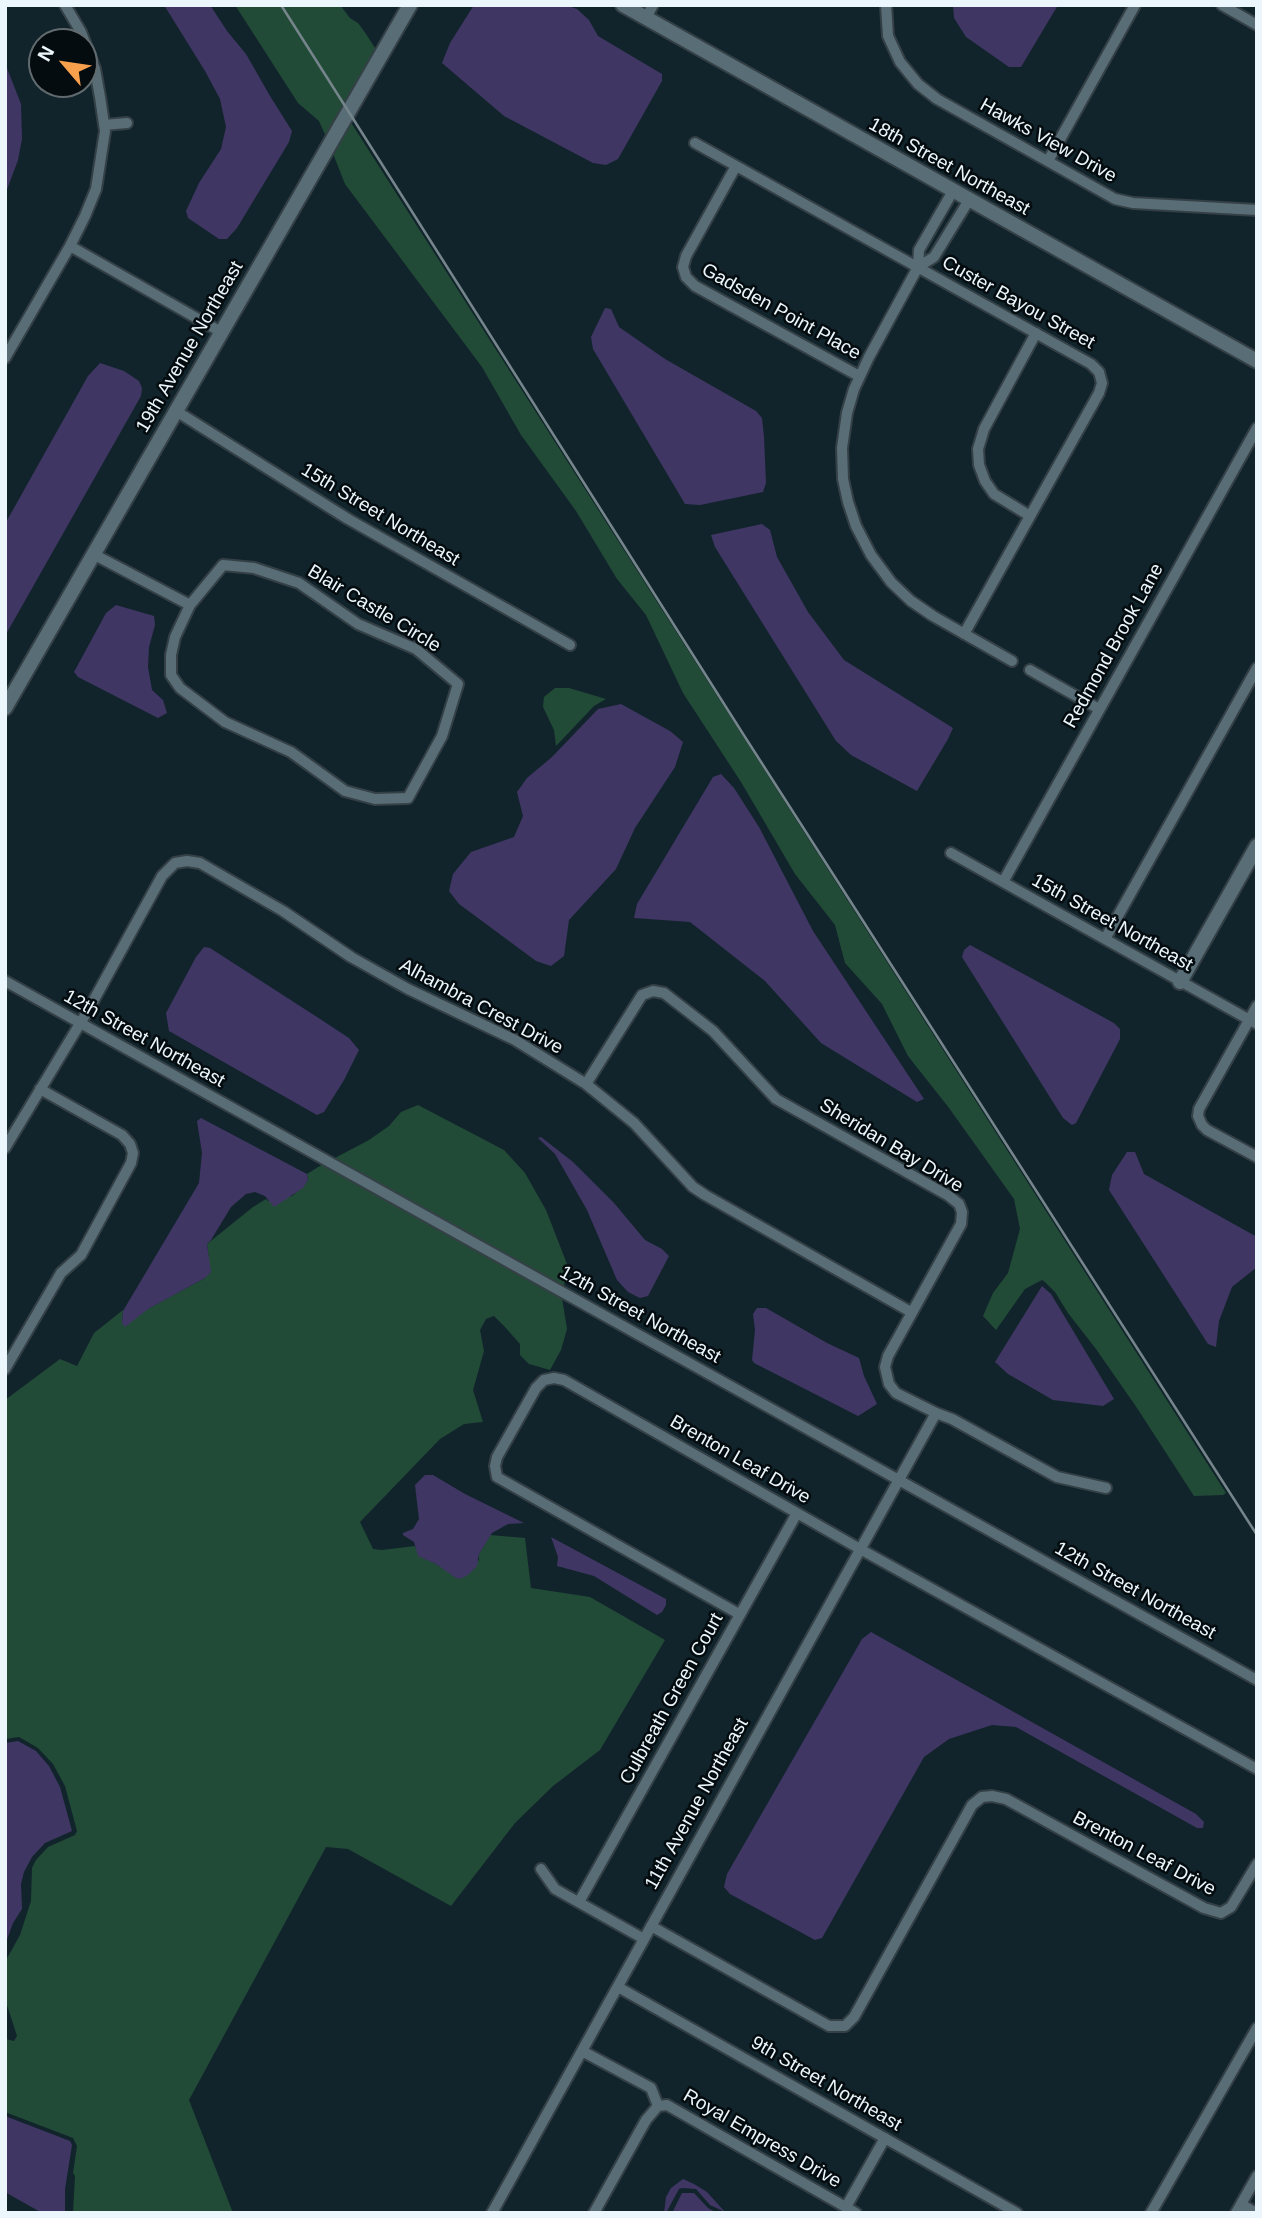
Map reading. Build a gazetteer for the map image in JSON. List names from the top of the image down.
{
  "streets": {
    "street": [
      "Hawks View Drive",
      "18th Street Northeast",
      "Custer Bayou Street",
      "Gadsden Point Place",
      "19th Avenue Northeast",
      "15th Street Northeast",
      "Blair Castle Circle",
      "Redmond Brook Lane",
      "Alhambra Crest Drive",
      "12th Street Northeast",
      "Sheridan Bay Drive",
      "Brenton Leaf Drive",
      "Culbreath Green Court",
      "11th Avenue Northeast",
      "9th Street Northeast",
      "Royal Empress Drive"
    ]
  },
  "crossings": [
    ["Custer Bayou Street", "Gadsden Point Place"],
    ["19th Avenue Northeast", "15th Street Northeast"],
    ["15th Street Northeast", "Redmond Brook Lane"],
    ["Alhambra Crest Drive", "12th Street Northeast"],
    ["Alhambra Crest Drive", "Sheridan Bay Drive"],
    ["12th Street Northeast", "11th Avenue Northeast"],
    ["Sheridan Bay Drive", "11th Avenue Northeast"],
    ["Brenton Leaf Drive", "Culbreath Green Court"],
    ["Brenton Leaf Drive", "11th Avenue Northeast"],
    ["11th Avenue Northeast", "9th Street Northeast"],
    ["9th Street Northeast", "Royal Empress Drive"]
  ],
  "north": "top left"
}
